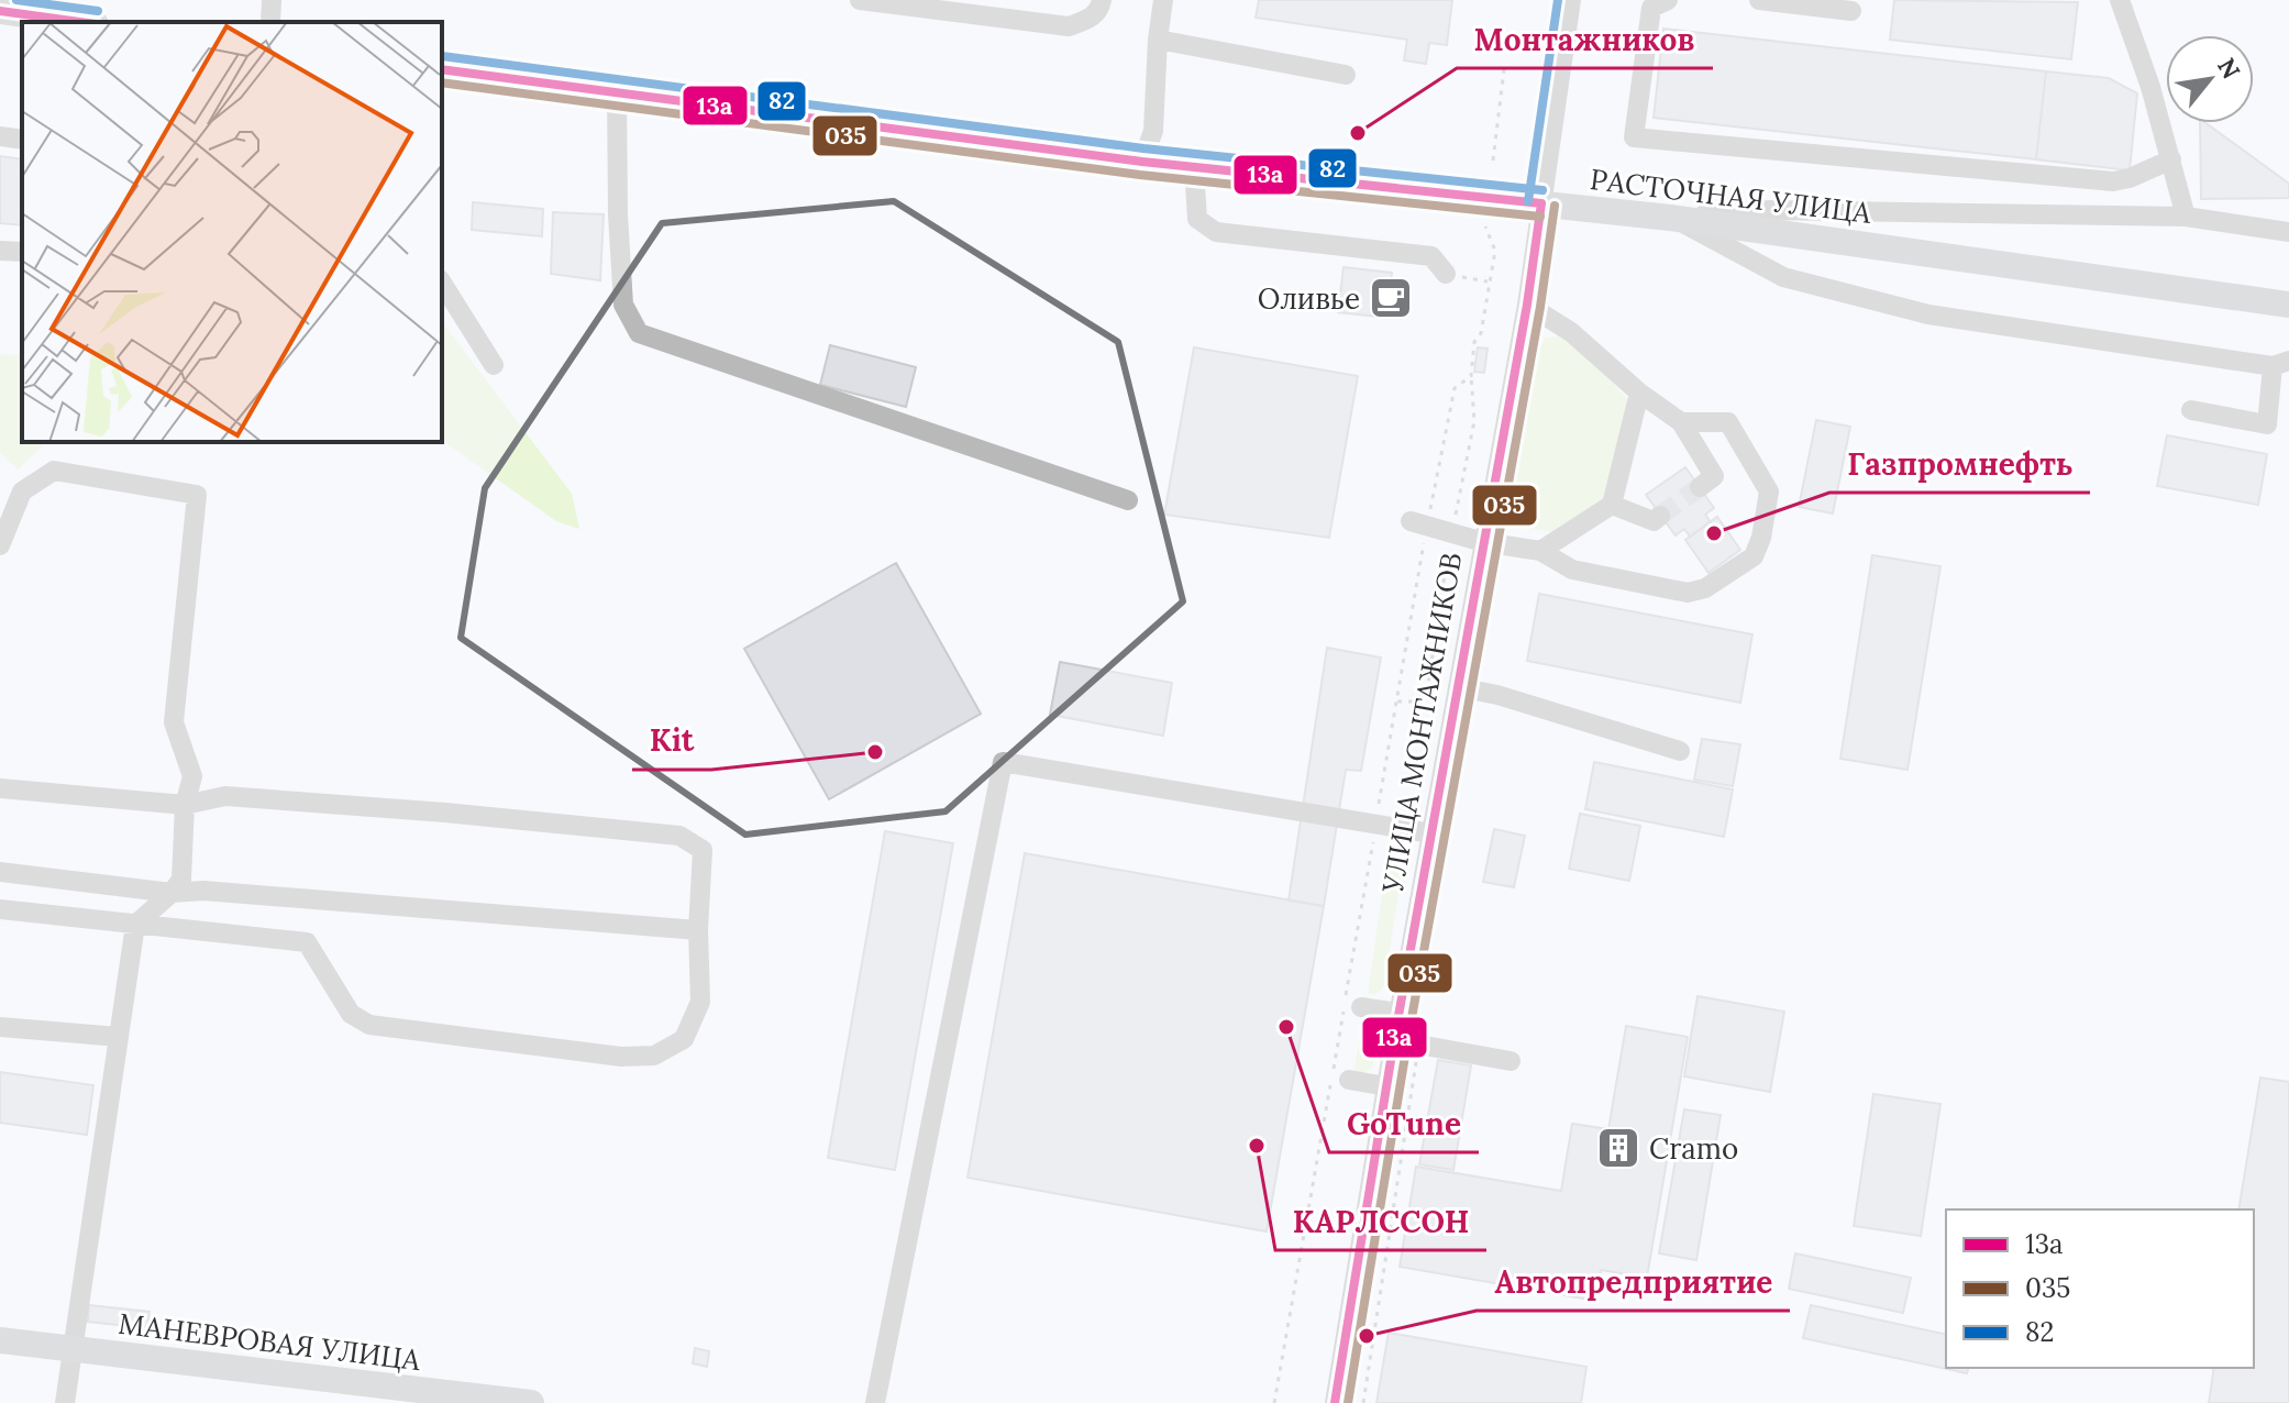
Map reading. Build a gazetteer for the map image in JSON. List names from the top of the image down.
{
  "streets": {
    "main road": ["РАСТОЧНАЯ УЛИЦА", "МАНЕВРОВАЯ УЛИЦА"],
    "street": ["УЛИЦА МОНТАЖНИКОВ"]
  },
  "crossings": [
    ["РАСТОЧНАЯ УЛИЦА", "УЛИЦА МОНТАЖНИКОВ"]
  ],
  "places": {
    "other": [
      "Монтажников",
      "Газпромнефть",
      "Kit",
      "GoTune",
      "КАРЛССОН",
      "Автопредприятие"
    ],
    "cafe": ["Оливье"],
    "building": ["Cramo"]
  },
  "lines": ["transit line 82", "transit line 13а", "transit line 035"],
  "legend": ["13а", "035", "82"],
  "north": "top right"
}
